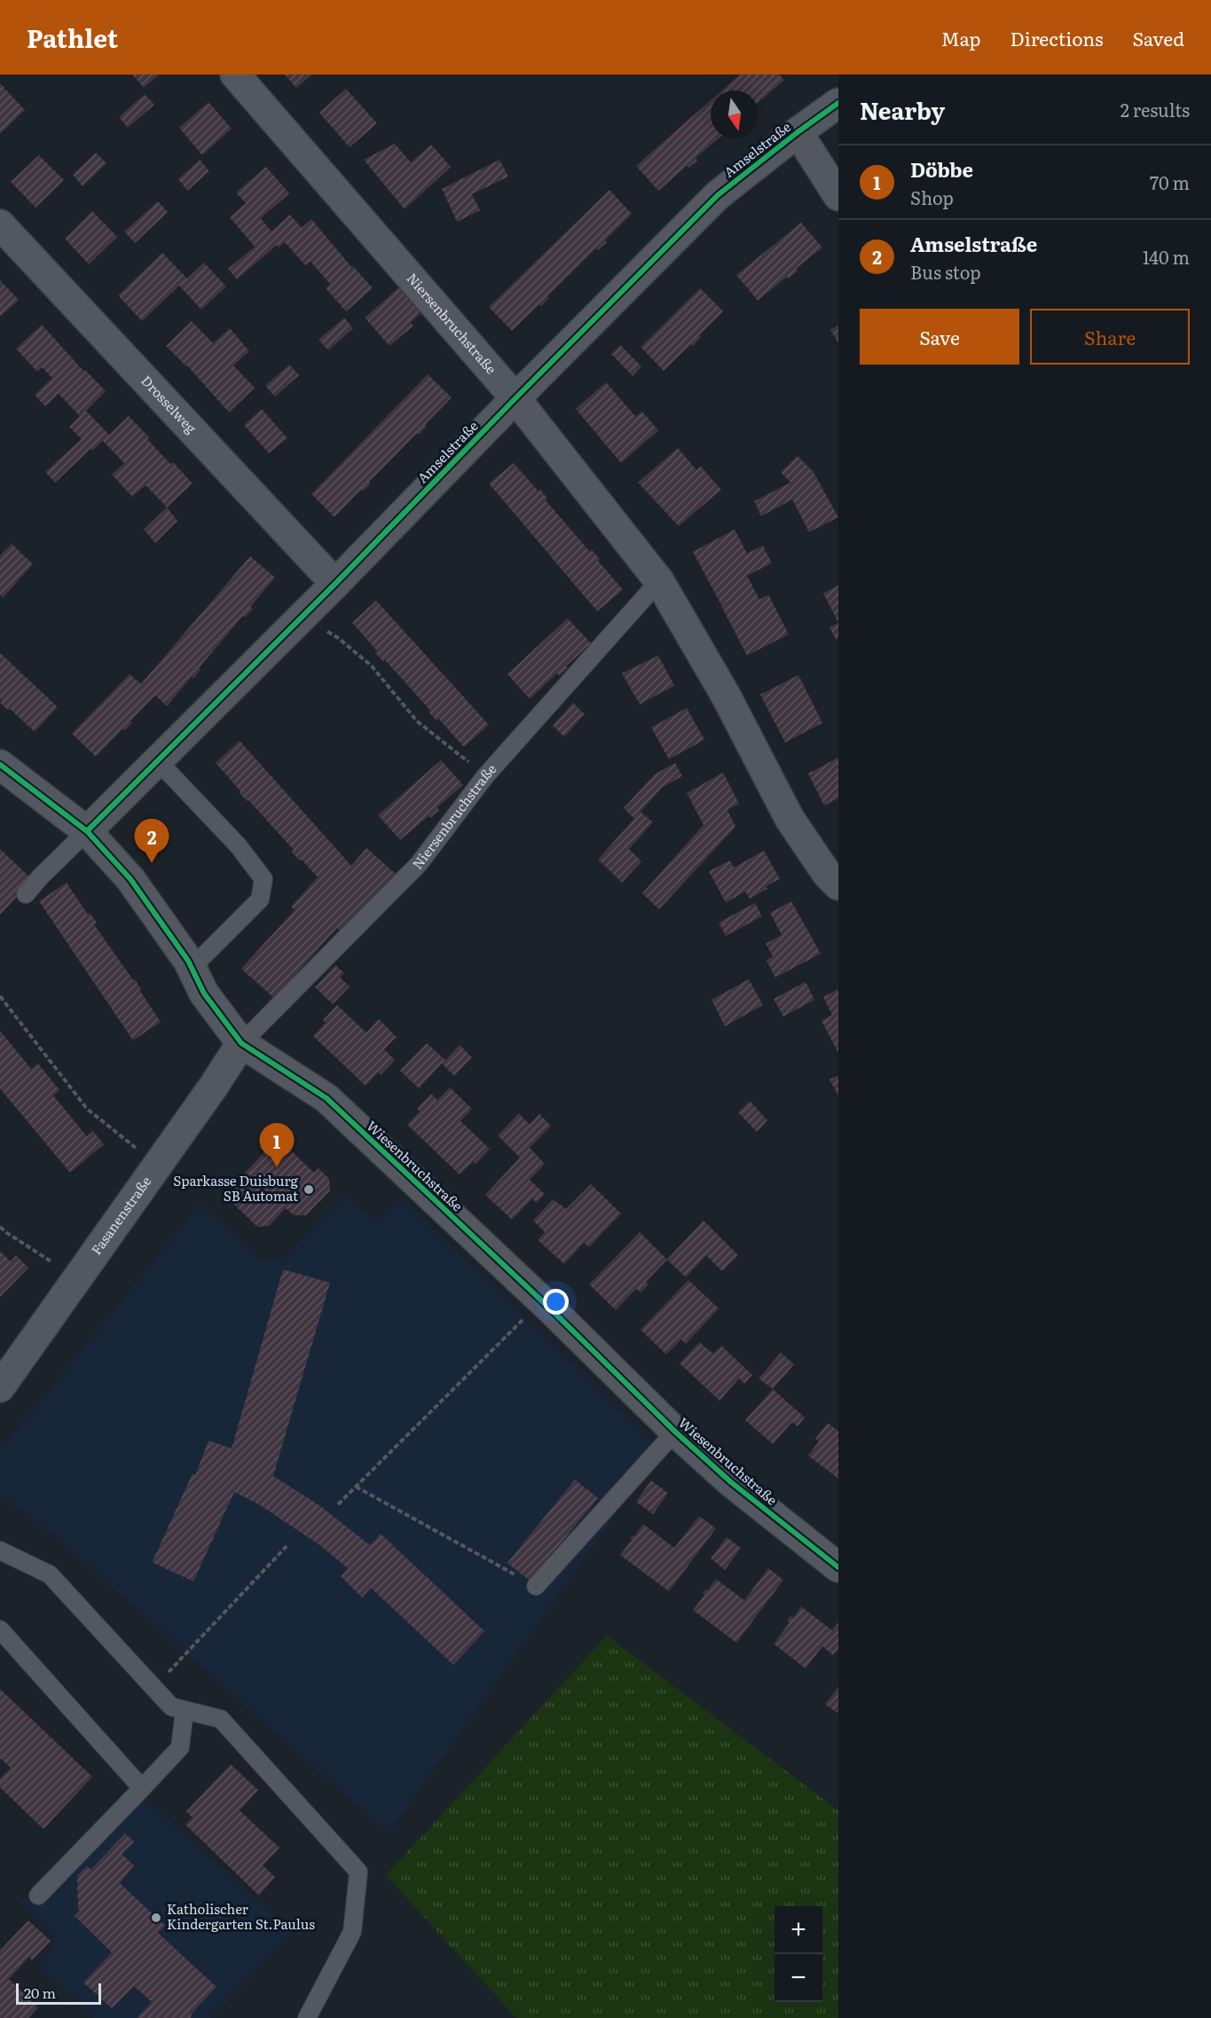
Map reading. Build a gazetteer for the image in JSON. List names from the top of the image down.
{
  "streets": {
    "street": [
      "Amselstraße",
      "Niersenbruchstraße",
      "Drosselweg",
      "Wiesenbruchstraße",
      "Fasanenstraße"
    ]
  },
  "crossings": [
    ["Amselstraße", "Niersenbruchstraße"],
    ["Amselstraße", "Drosselweg"],
    ["Amselstraße", "Wiesenbruchstraße"],
    ["Niersenbruchstraße", "Wiesenbruchstraße"],
    ["Niersenbruchstraße", "Fasanenstraße"],
    ["Wiesenbruchstraße", "Fasanenstraße"]
  ],
  "places": ["Sparkasse Duisburg SB Automat", "Katholischer Kindergarten St.Paulus"],
  "scale_bar": "20 m",
  "north": "bottom",
  "page": {
    "header": "Pathlet",
    "nav": ["Map", "Directions", "Saved"],
    "heading": ["Nearby", "2 results"],
    "list": [
      {
        "mark": "1",
        "name": "Döbbe",
        "note": "Shop",
        "value": "70 m"
      },
      {
        "mark": "2",
        "name": "Amselstraße",
        "note": "Bus stop",
        "value": "140 m"
      }
    ],
    "buttons": ["Save", "Share"],
    "pins": ["2", "1"],
    "map_buttons": ["+", "−"],
    "scale": "20 m"
  }
}
